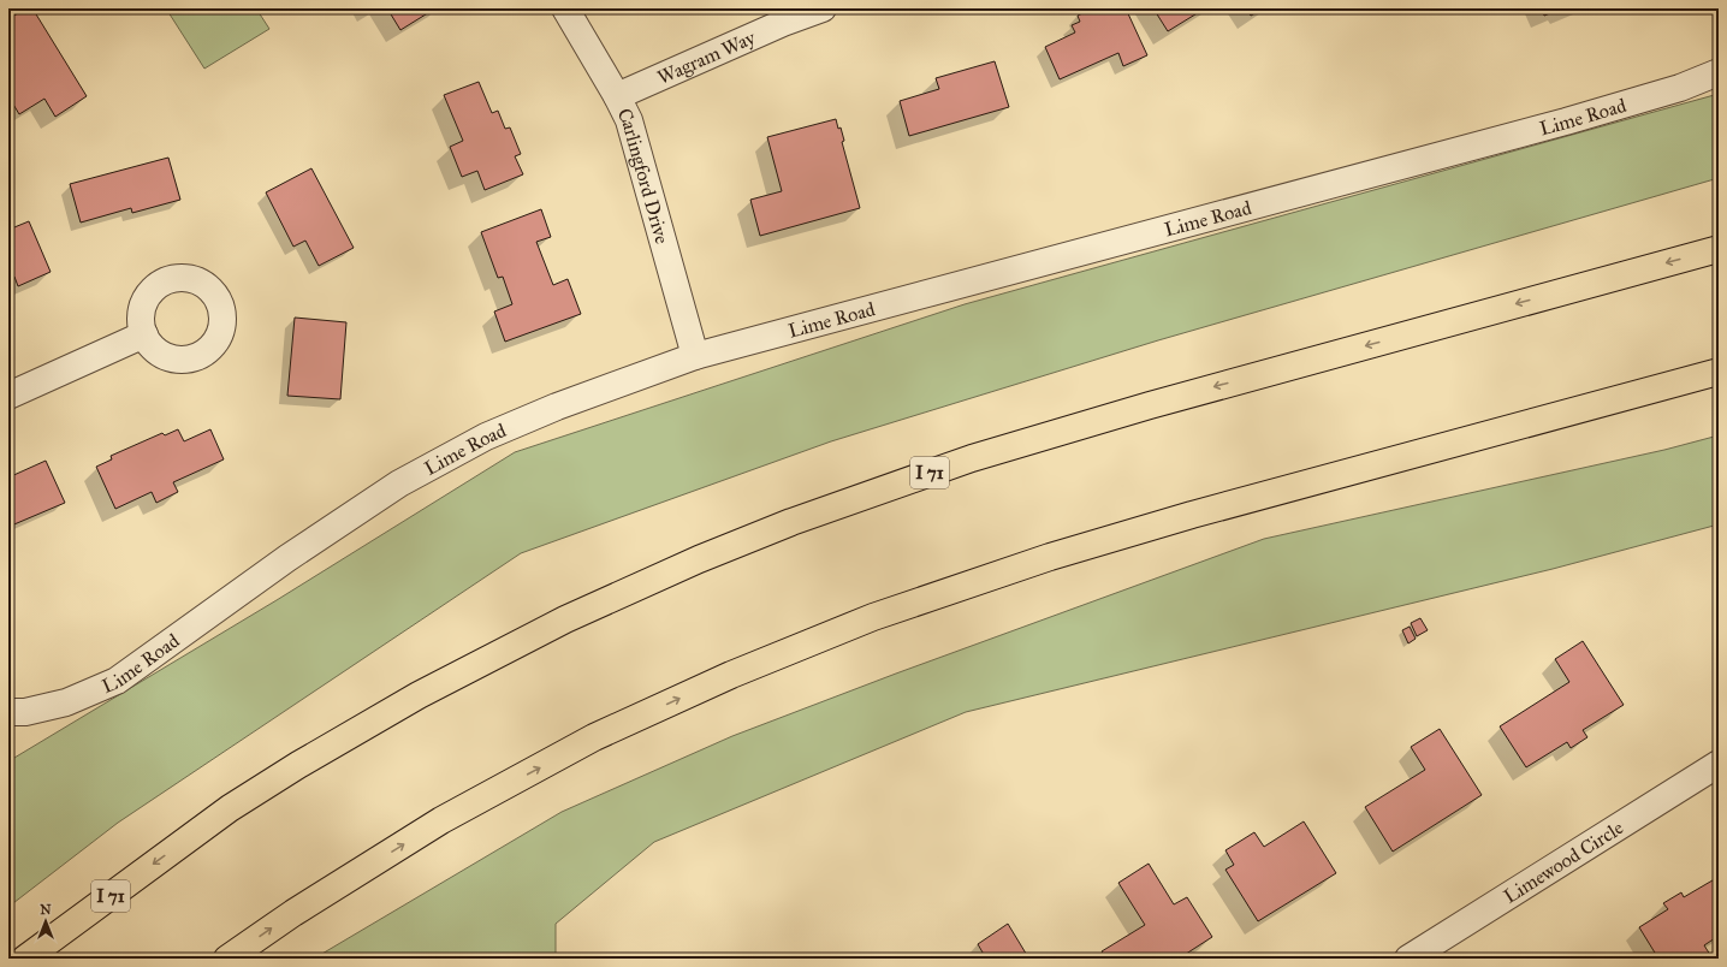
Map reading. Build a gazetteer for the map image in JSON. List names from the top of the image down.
{
  "streets": {
    "highway": ["I 71"],
    "street": [
      "Wagram Way",
      "Lime Road",
      "Carlingford Drive",
      "Limewood Circle"
    ]
  },
  "crossings": [
    ["Wagram Way", "Carlingford Drive"],
    ["Lime Road", "Carlingford Drive"]
  ],
  "north": "top"
}
